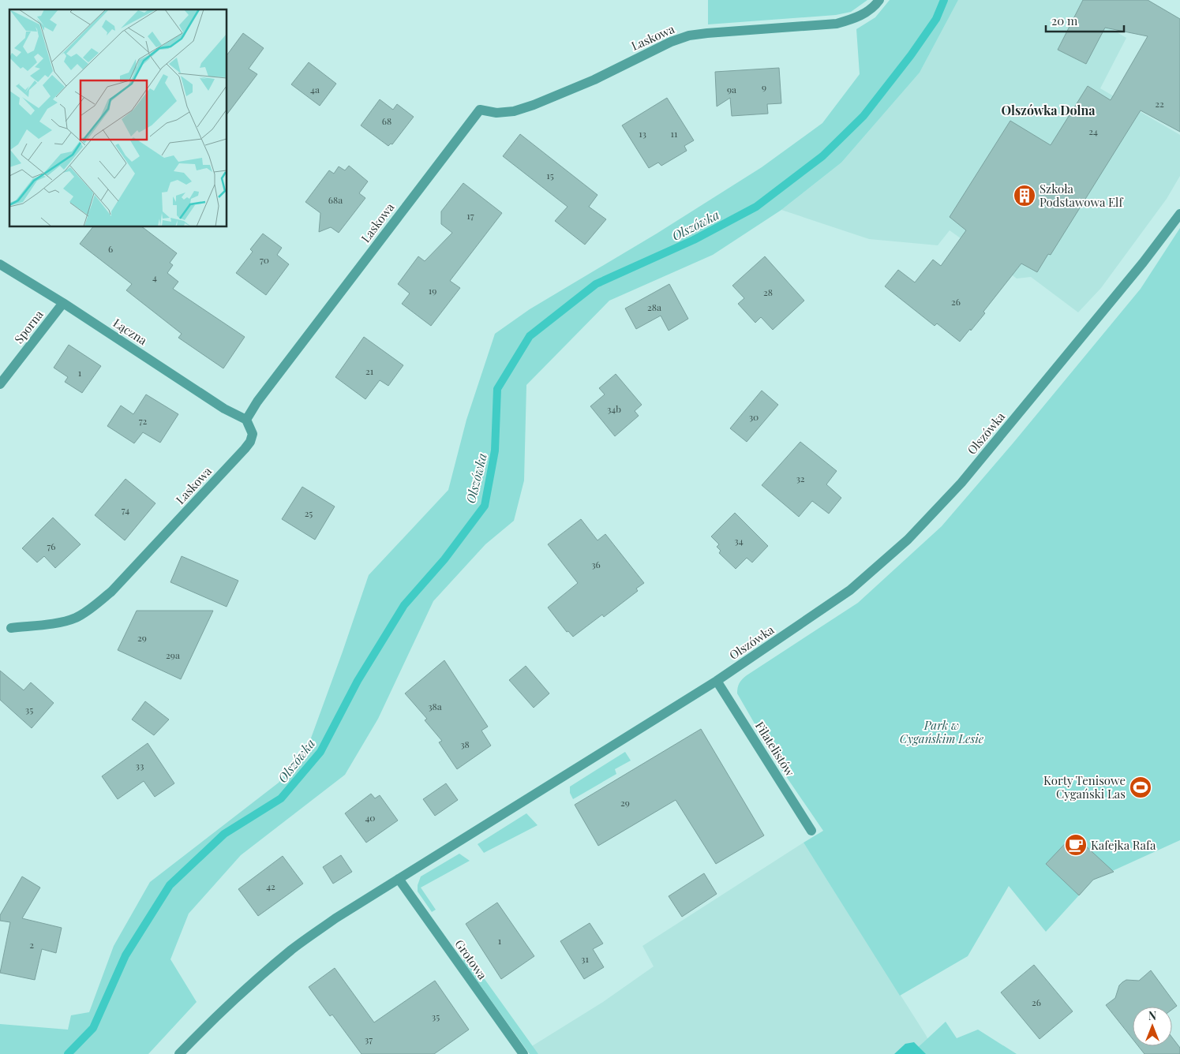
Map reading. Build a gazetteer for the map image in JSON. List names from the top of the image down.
{
  "streets": {
    "street": [
      "Laskowa",
      "Sporna",
      "Łączna",
      "Olszówka",
      "Filatelistów",
      "Grotowa"
    ]
  },
  "crossings": [
    ["Laskowa", "Łączna"],
    ["Sporna", "Łączna"],
    ["Olszówka", "Filatelistów"],
    ["Olszówka", "Grotowa"]
  ],
  "districts": ["Olszówka Dolna"],
  "water": ["Olszówka"],
  "parks": ["Park w Cygańskim Lesie"],
  "places": {
    "building": ["Szkoła Podstawowa Elf"],
    "sports": ["Korty Tenisowe Cygański Las"],
    "cafe": ["Kafejka Rafa"]
  },
  "house_numbers": [
    "9",
    "4a",
    "9a",
    "22",
    "68",
    "24",
    "13",
    "11",
    "15",
    "68a",
    "17",
    "6",
    "70",
    "4",
    "19",
    "28",
    "26",
    "28a",
    "21",
    "1",
    "34b",
    "30",
    "72",
    "32",
    "74",
    "25",
    "34",
    "76",
    "36",
    "29",
    "29a",
    "38a",
    "35",
    "38",
    "33",
    "29",
    "40",
    "42",
    "1",
    "2",
    "31",
    "26",
    "35",
    "37"
  ],
  "scale_bar": "20 m",
  "north": "top"
}
